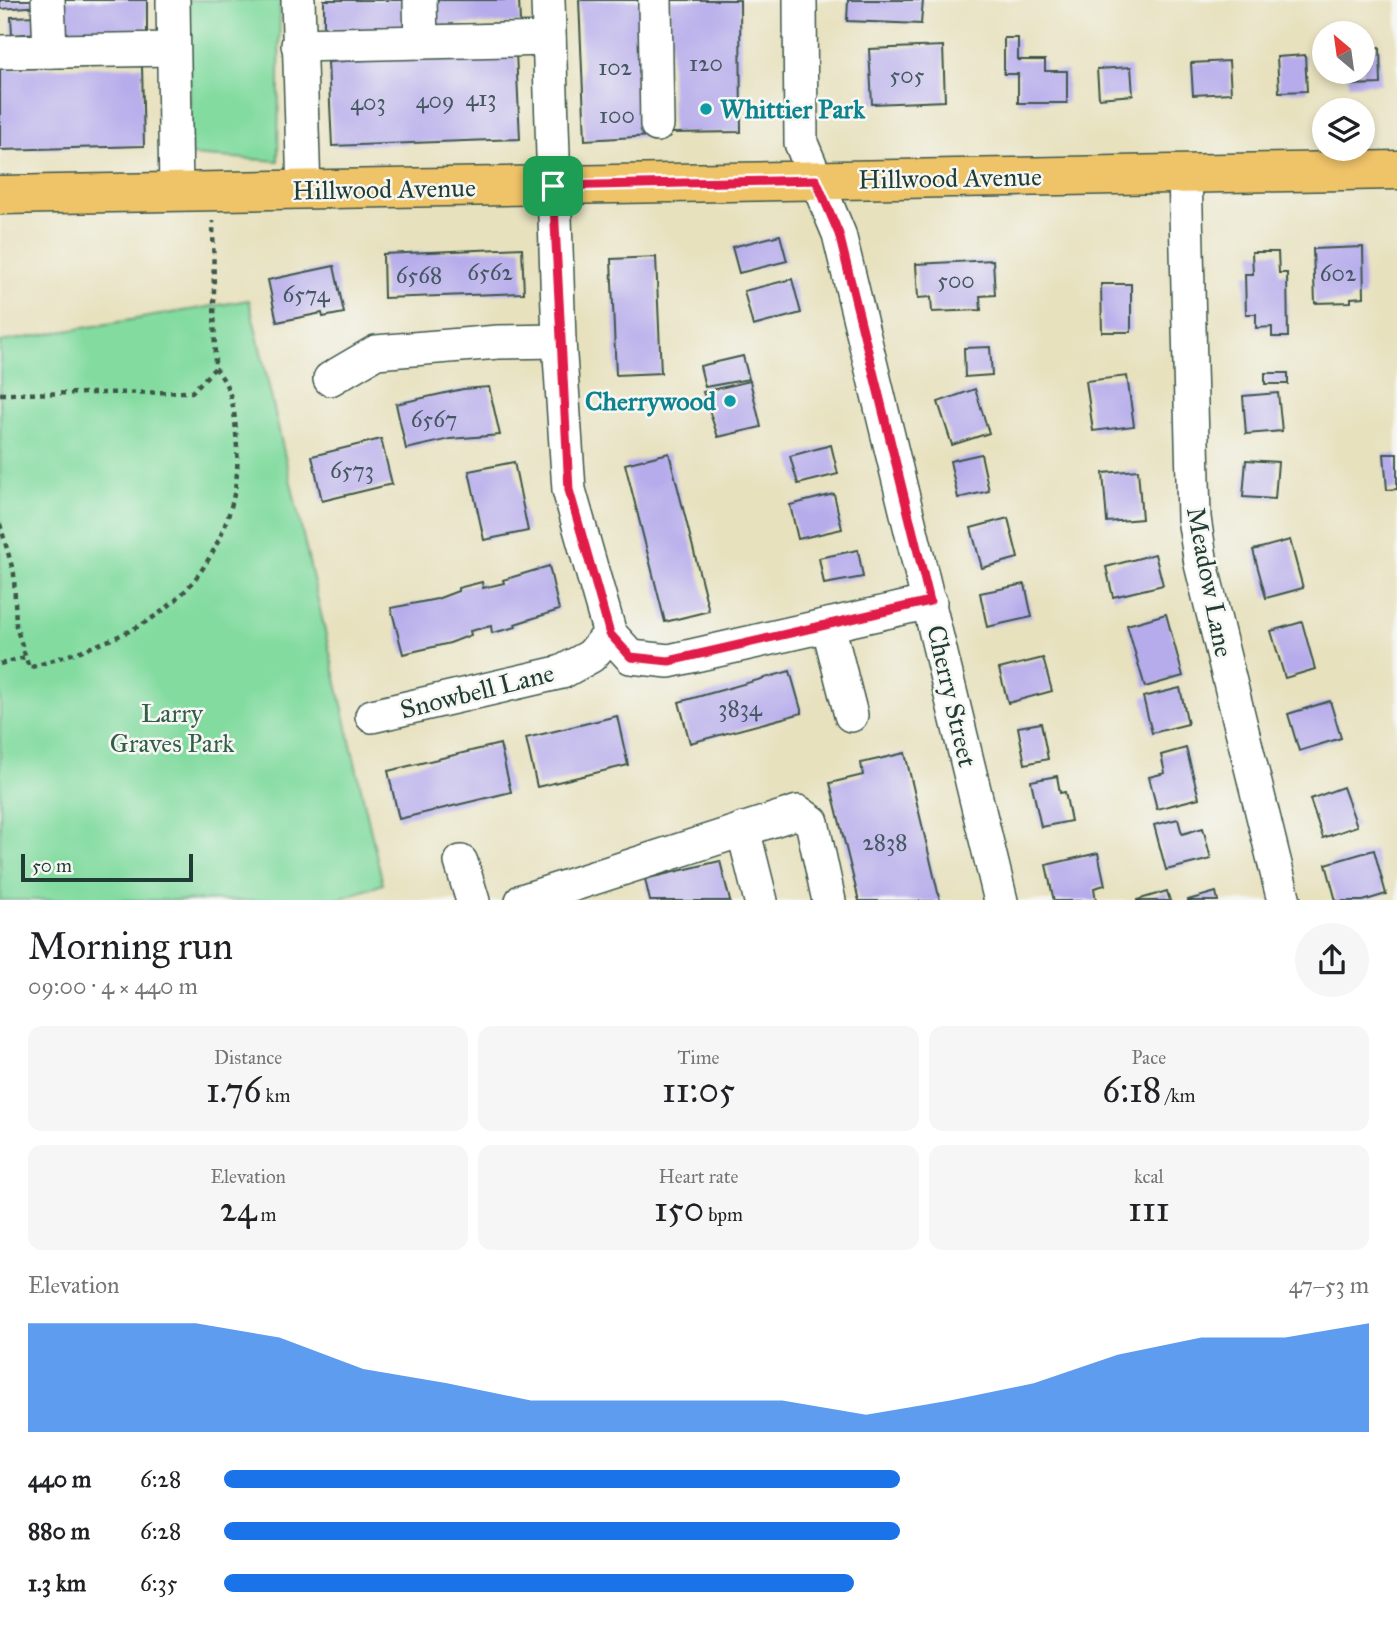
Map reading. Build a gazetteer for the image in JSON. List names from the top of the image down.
{
  "streets": {
    "main road": ["Hillwood Avenue"],
    "street": ["Meadow Lane", "Snowbell Lane", "Cherry Street"]
  },
  "crossings": [
    ["Hillwood Avenue", "Meadow Lane"],
    ["Hillwood Avenue", "Cherry Street"]
  ],
  "parks": ["Larry Graves Park"],
  "places": ["Whittier Park", "Cherrywood"],
  "house_numbers": [
    "120",
    "102",
    "505",
    "413",
    "409",
    "403",
    "100",
    "6562",
    "602",
    "6568",
    "500",
    "6574",
    "6567",
    "6573",
    "3834",
    "2838"
  ],
  "scale_bar": "50 m",
  "north": "top left",
  "page": {
    "scale": "50 m",
    "heading": ["Morning run", "09:00 · 4 × 440 m"],
    "stats": [
      ["Distance", "1.76 km"],
      ["Time", "11:05"],
      ["Pace", "6:18 /km"],
      ["Elevation", "24 m"],
      ["Heart rate", "150 bpm"],
      ["kcal", "111"]
    ],
    "chart": ["Elevation", "47–53 m"],
    "list": [
      {
        "name": "440 m",
        "note": "6:28"
      },
      {
        "name": "880 m",
        "note": "6:28"
      },
      {
        "name": "1.3 km",
        "note": "6:35"
      }
    ]
  }
}
